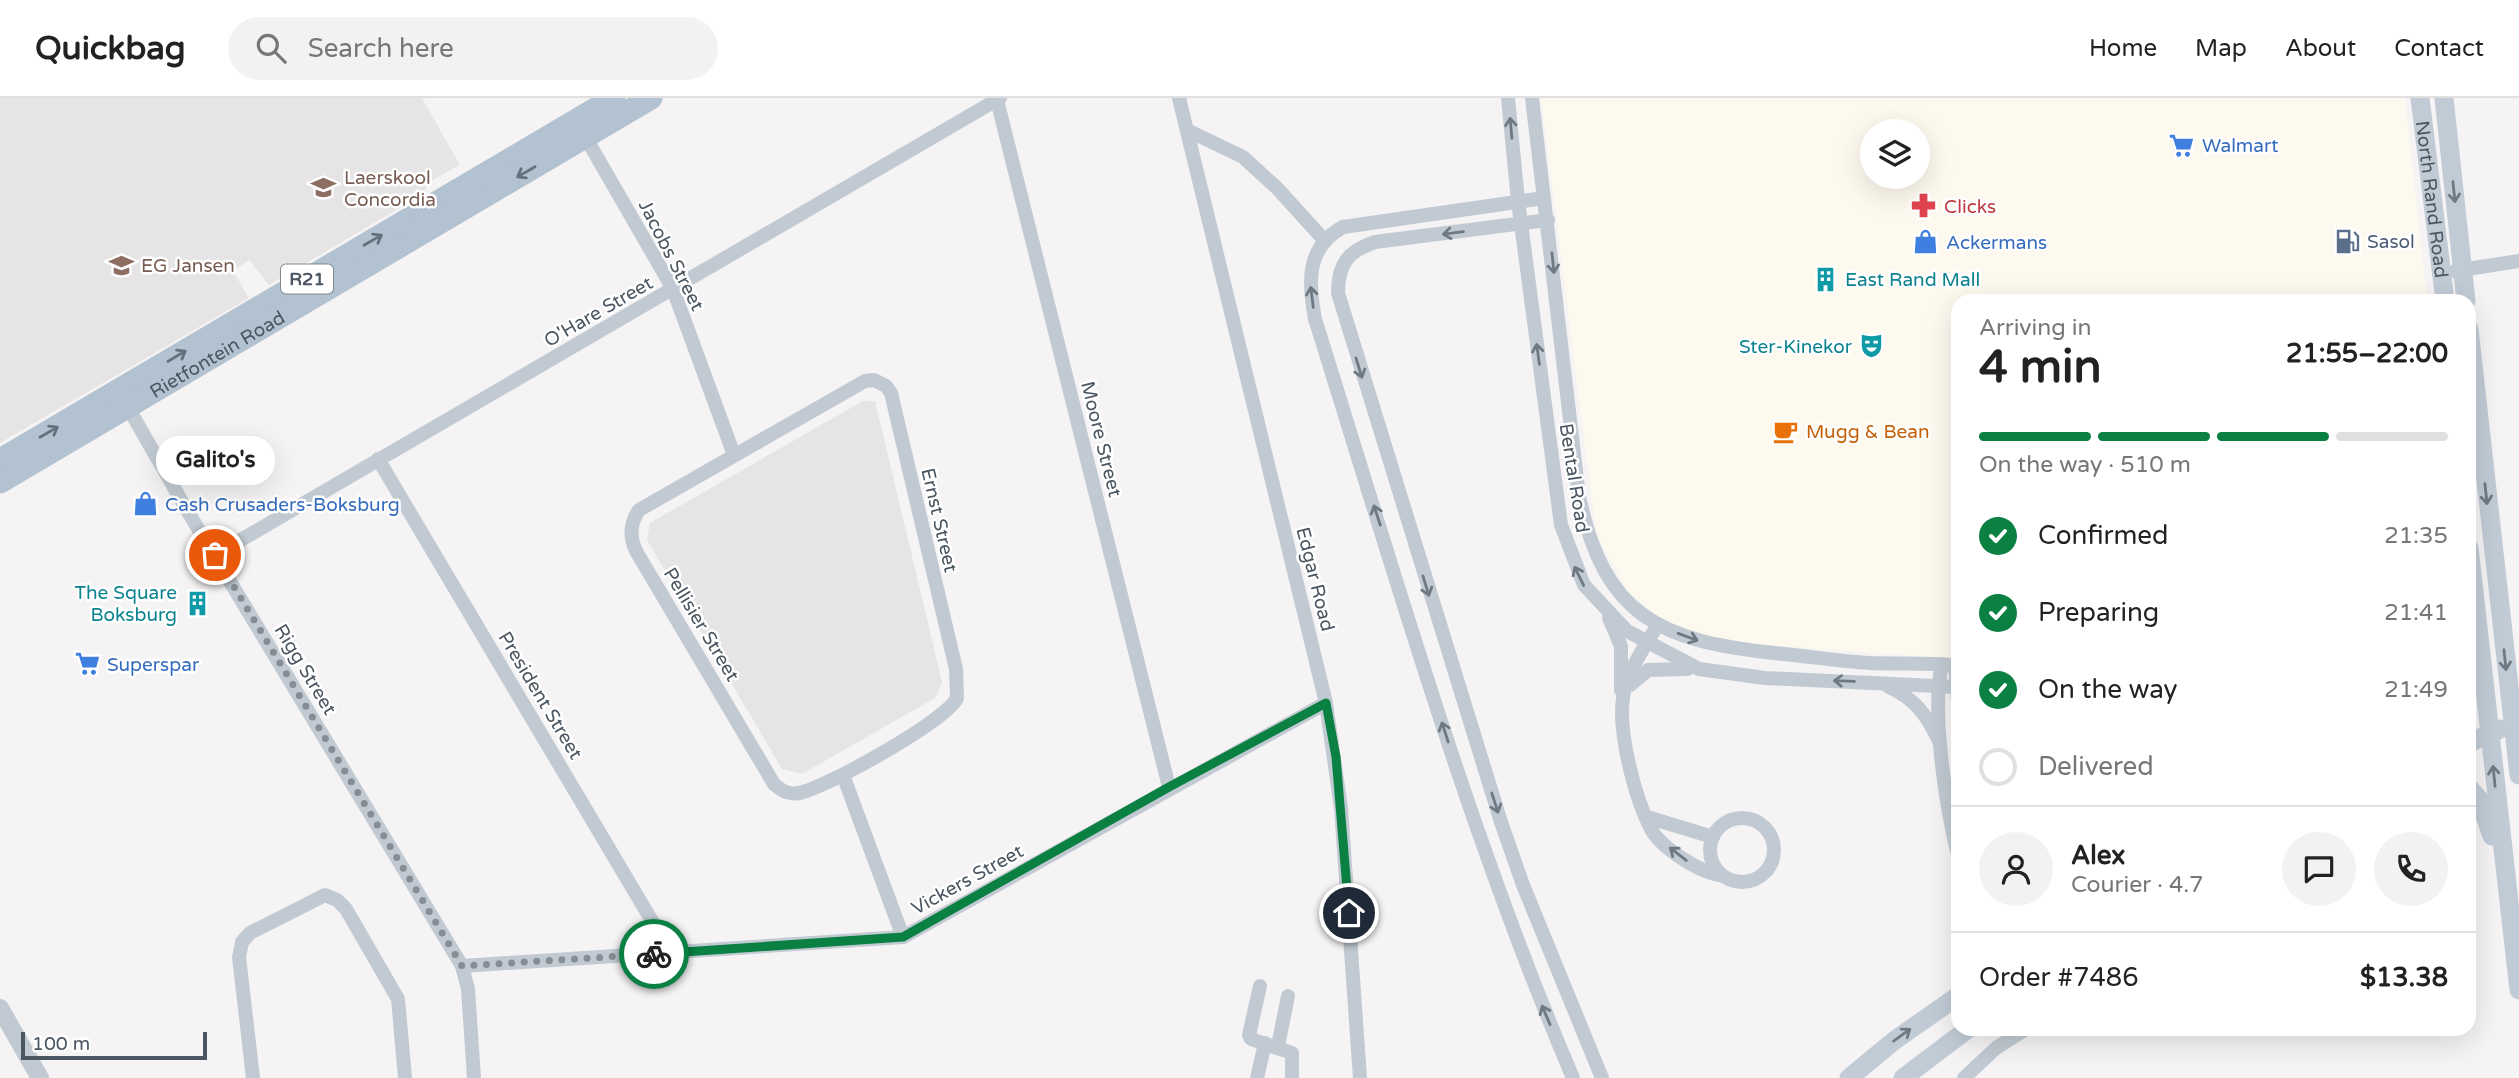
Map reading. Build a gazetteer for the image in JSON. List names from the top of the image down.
{
  "streets": {
    "main road": ["North Rand Road", "R21", "Rietfontein Road"],
    "street": [
      "Jacobs Street",
      "O'Hare Street",
      "Moore Street",
      "Bental Road",
      "Ernst Street",
      "Edgar Road",
      "Pellisier Street",
      "Rigg Street",
      "President Street",
      "Vickers Street"
    ]
  },
  "crossings": [
    ["Jacobs Street", "O'Hare Street"],
    ["Jacobs Street", "Rietfontein Road"],
    ["Jacobs Street", "Ernst Street"],
    ["Jacobs Street", "Pellisier Street"],
    ["O'Hare Street", "Moore Street"],
    ["O'Hare Street", "Rigg Street"],
    ["O'Hare Street", "President Street"],
    ["Rietfontein Road", "Rigg Street"],
    ["Moore Street", "Vickers Street"],
    ["Ernst Street", "Pellisier Street"],
    ["Edgar Road", "Vickers Street"],
    ["Rigg Street", "Vickers Street"],
    ["President Street", "Vickers Street"]
  ],
  "places": {
    "supermarket": ["Walmart", "Superspar"],
    "school or university": ["Laerskool Concordia", "EG Jansen"],
    "pharmacy": ["Clicks"],
    "fuel station": ["Sasol"],
    "shop": ["Ackermans", "Cash Crusaders-Boksburg"],
    "building": ["East Rand Mall", "The Square Boksburg"],
    "theatre": ["Ster-Kinekor"],
    "cafe": ["Mugg & Bean"],
    "other": ["Galito's"]
  },
  "scale_bar": "100 m",
  "page": {
    "header": "Quickbag",
    "search": "Search here",
    "nav": [
      "Home",
      "Map",
      "About",
      "Contact"
    ],
    "heading": ["4 min", "Arriving in", "21:55–22:00"],
    "panel": [
      "Alex",
      "Courier · 4.7",
      "Order #7486",
      "$13.38"
    ],
    "bar": "On the way · 510 m",
    "bubble": "Galito's",
    "list": [
      ["Confirmed", "21:35"],
      ["Preparing", "21:41"],
      ["On the way", "21:49"],
      "Delivered"
    ],
    "scale": "100 m"
  }
}
